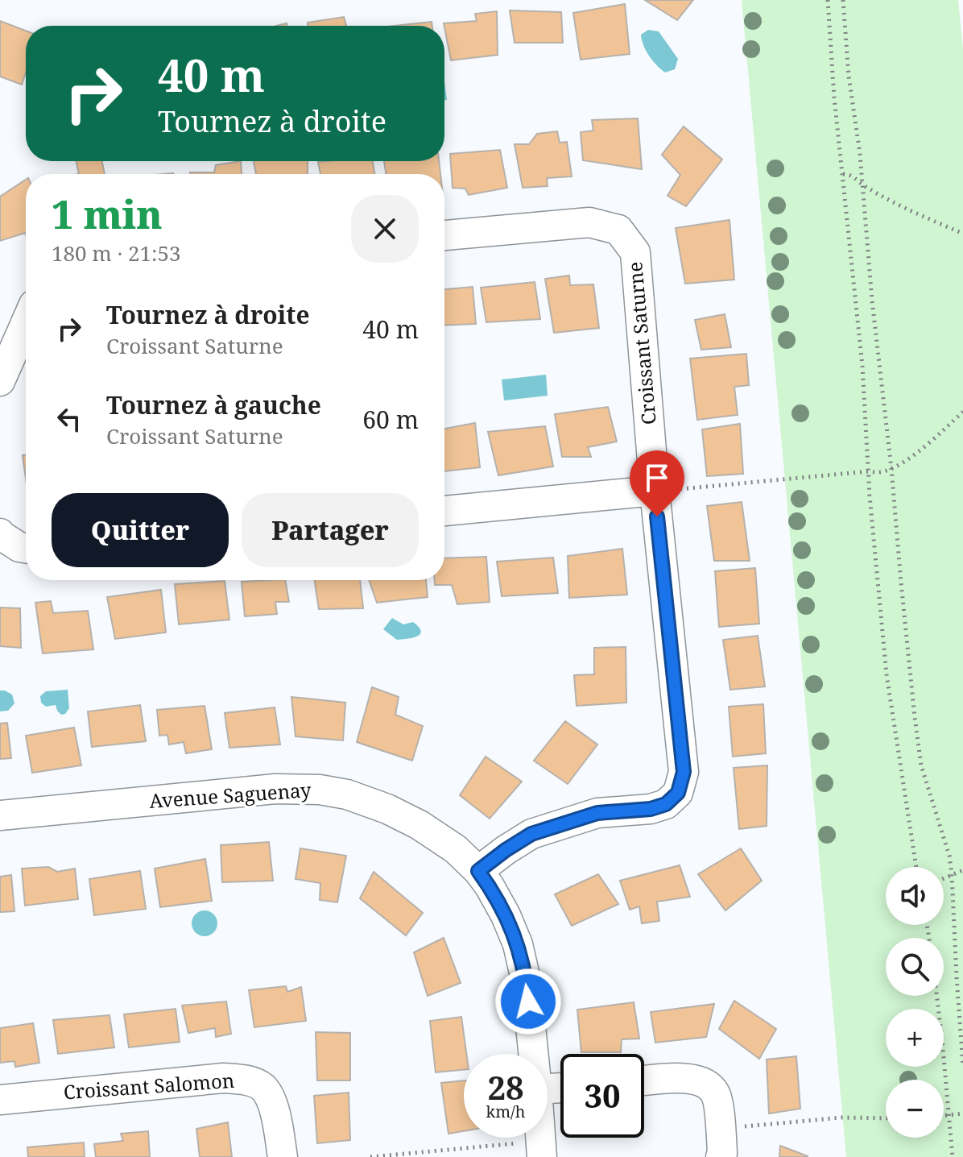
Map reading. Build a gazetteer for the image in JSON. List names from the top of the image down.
{
  "streets": {
    "street": ["Croissant Saturne", "Avenue Saguenay", "Croissant Salomon"]
  },
  "crossings": [
    ["Croissant Saturne", "Avenue Saguenay"]
  ],
  "page": {
    "turn": ["40 m", "Tournez à droite"],
    "heading": ["1 min", "180 m · 21:53"],
    "list": [
      {
        "name": "Tournez à droite",
        "note": "Croissant Saturne",
        "value": "40 m"
      },
      {
        "name": "Tournez à gauche",
        "note": "Croissant Saturne",
        "value": "60 m"
      }
    ],
    "buttons": ["Quitter", "Partager"],
    "map_buttons": ["+", "−"],
    "speed": "28 km/h",
    "limit": "30"
  }
}
